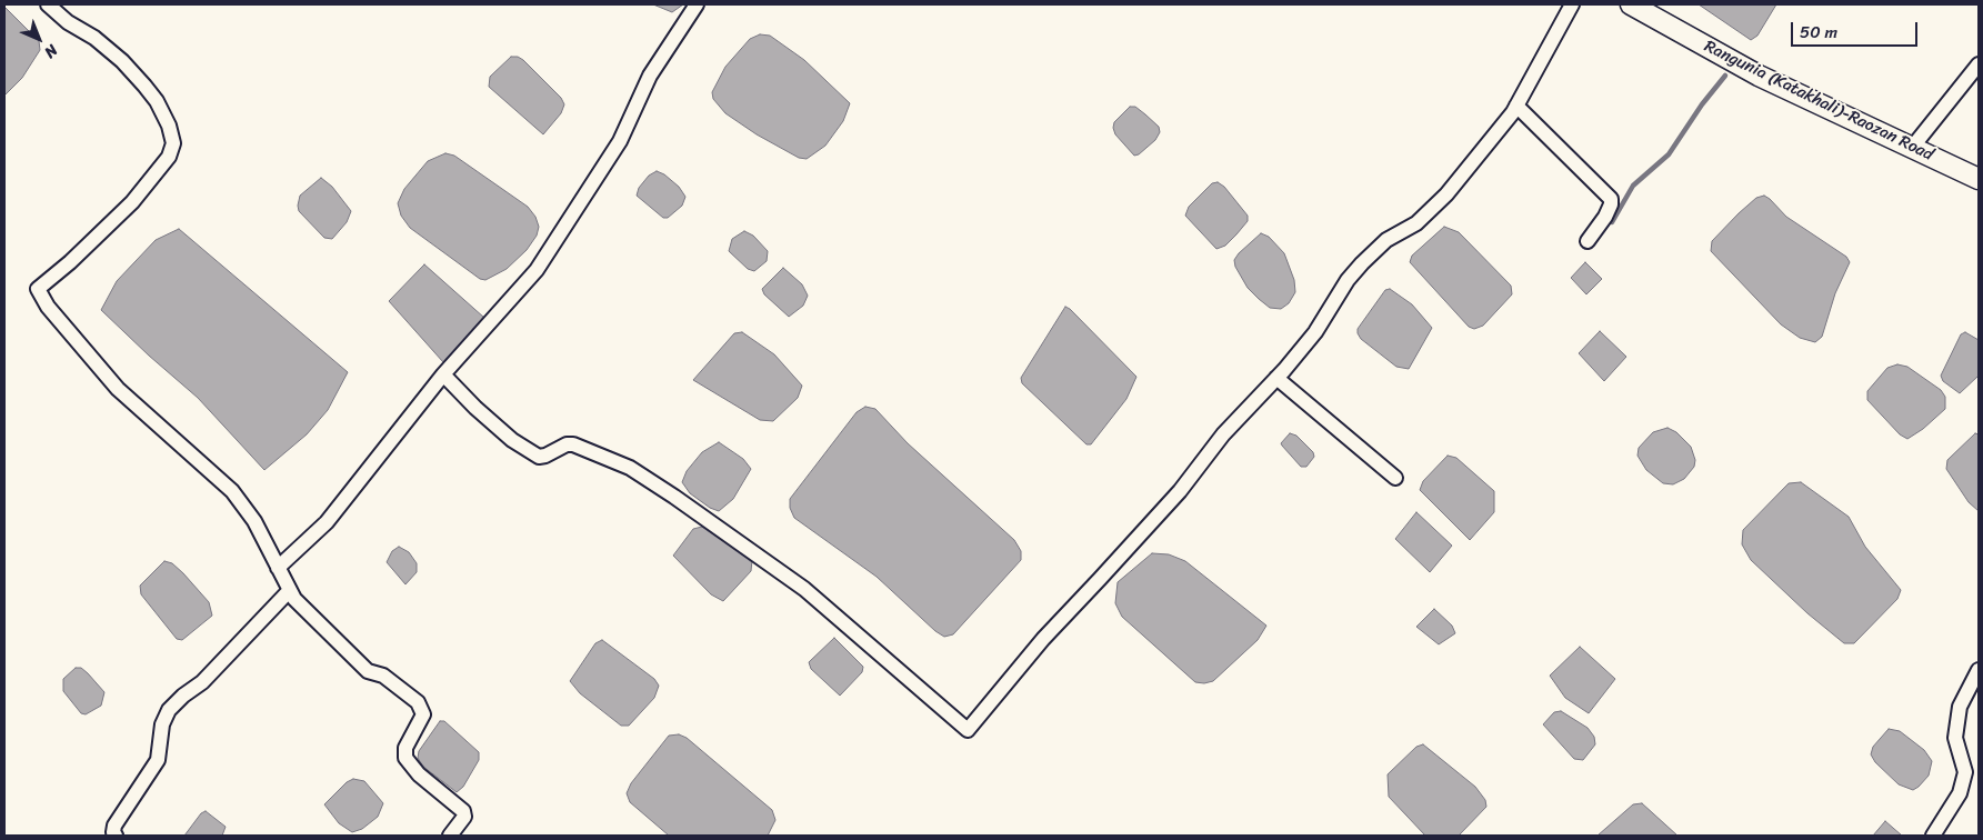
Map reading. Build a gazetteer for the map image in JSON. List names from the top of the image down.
{
  "streets": {
    "main road": ["Rangunia (Katakhali)-Raozan Road"]
  },
  "scale_bar": "50 m",
  "north": "bottom right"
}
